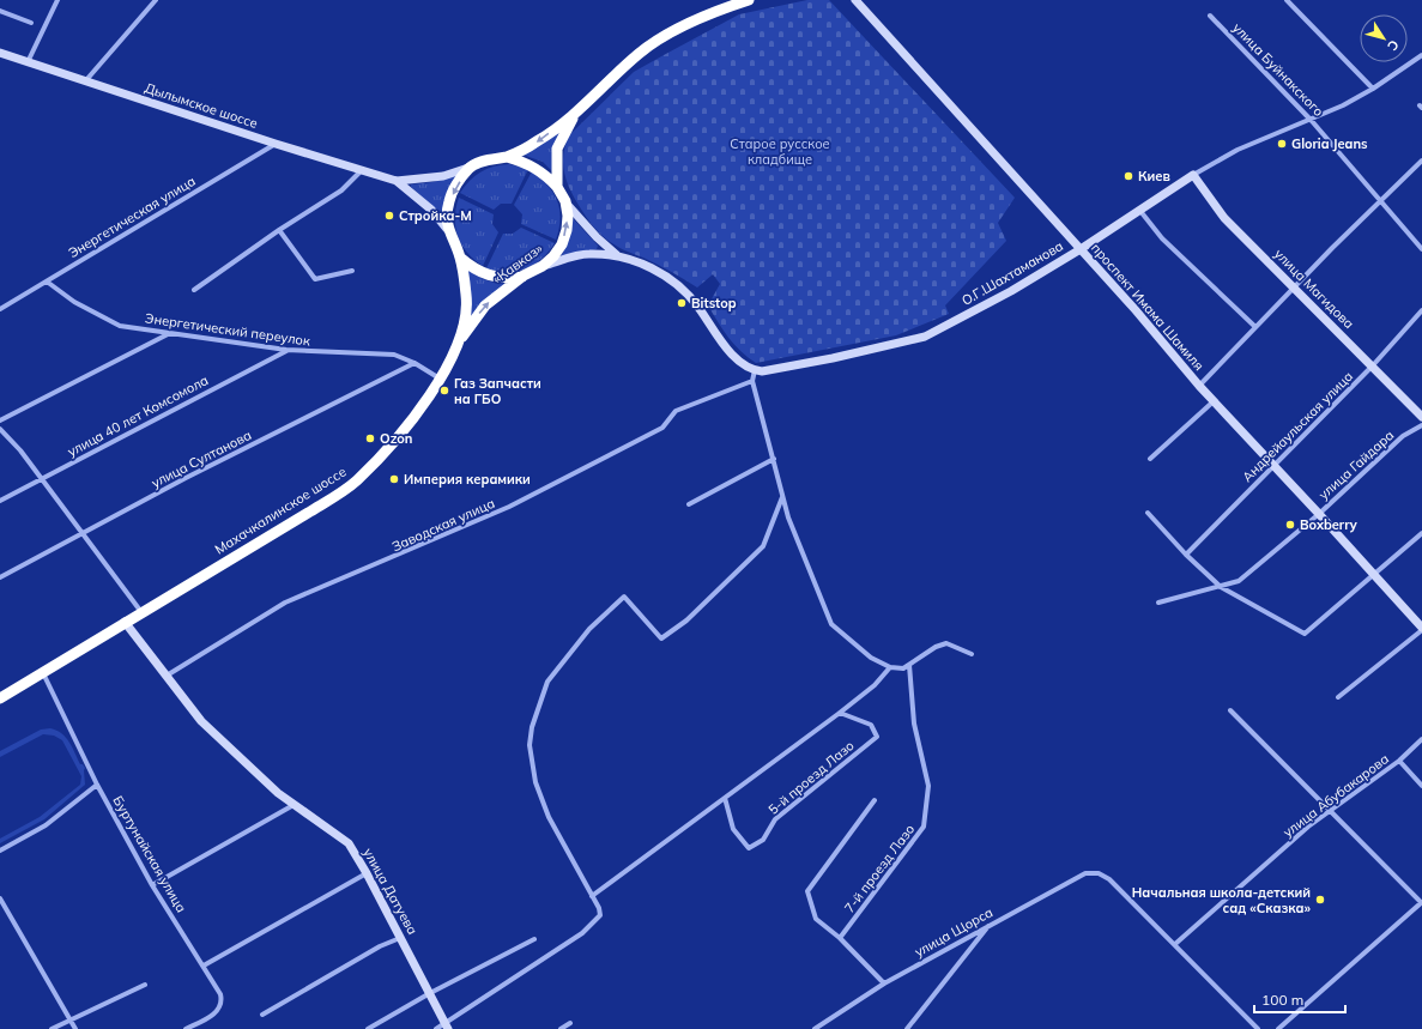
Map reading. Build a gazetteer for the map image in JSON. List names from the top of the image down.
{
  "streets": {
    "highway": ["«Кавказ»", "Махачкалинское шоссе"],
    "main road": [
      "Дылымское шоссе",
      "О.Г.Шахтаманова",
      "улица Магидова",
      "проспект Имама Шамиля",
      "улица Датуева"
    ],
    "street": [
      "улица Буйнакского",
      "Энергетическая улица",
      "Энергетический переулок",
      "улица 40 лет Комсомола",
      "Андрейаульская улица",
      "улица Султанова",
      "улица Гайдара",
      "Заводская улица",
      "5-й проезд Лазо",
      "улица Абубакарова",
      "Буртунайская улица",
      "7-й проезд Лазо",
      "улица Щорса"
    ]
  },
  "crossings": [
    ["улица Буйнакского", "О.Г.Шахтаманова"],
    ["Дылымское шоссе", "Энергетическая улица"],
    ["Энергетическая улица", "Энергетический переулок"],
    ["«Кавказ»", "Махачкалинское шоссе"],
    ["О.Г.Шахтаманова", "улица Магидова"],
    ["О.Г.Шахтаманова", "проспект Имама Шамиля"],
    ["улица Магидова", "Андрейаульская улица"],
    ["проспект Имама Шамиля", "Андрейаульская улица"],
    ["проспект Имама Шамиля", "улица Гайдара"],
    ["Энергетический переулок", "улица 40 лет Комсомола"],
    ["Энергетический переулок", "улица Султанова"],
    ["Энергетический переулок", "Махачкалинское шоссе"],
    ["Махачкалинское шоссе", "Буртунайская улица"],
    ["Махачкалинское шоссе", "улица Датуева"],
    ["Заводская улица", "улица Датуева"],
    ["улица Абубакарова", "улица Щорса"]
  ],
  "one_way": ["«Кавказ»"],
  "parks": ["Старое русское кладбище"],
  "places": [
    "Gloria Jeans",
    "Киев",
    "Стройка-М",
    "Bitstop",
    "Газ Запчасти на ГБО",
    "Ozon",
    "Империя керамики",
    "Boxberry",
    "Начальная школа-детский сад «Сказка»"
  ],
  "scale_bar": "100 m",
  "north": "bottom right"
}
